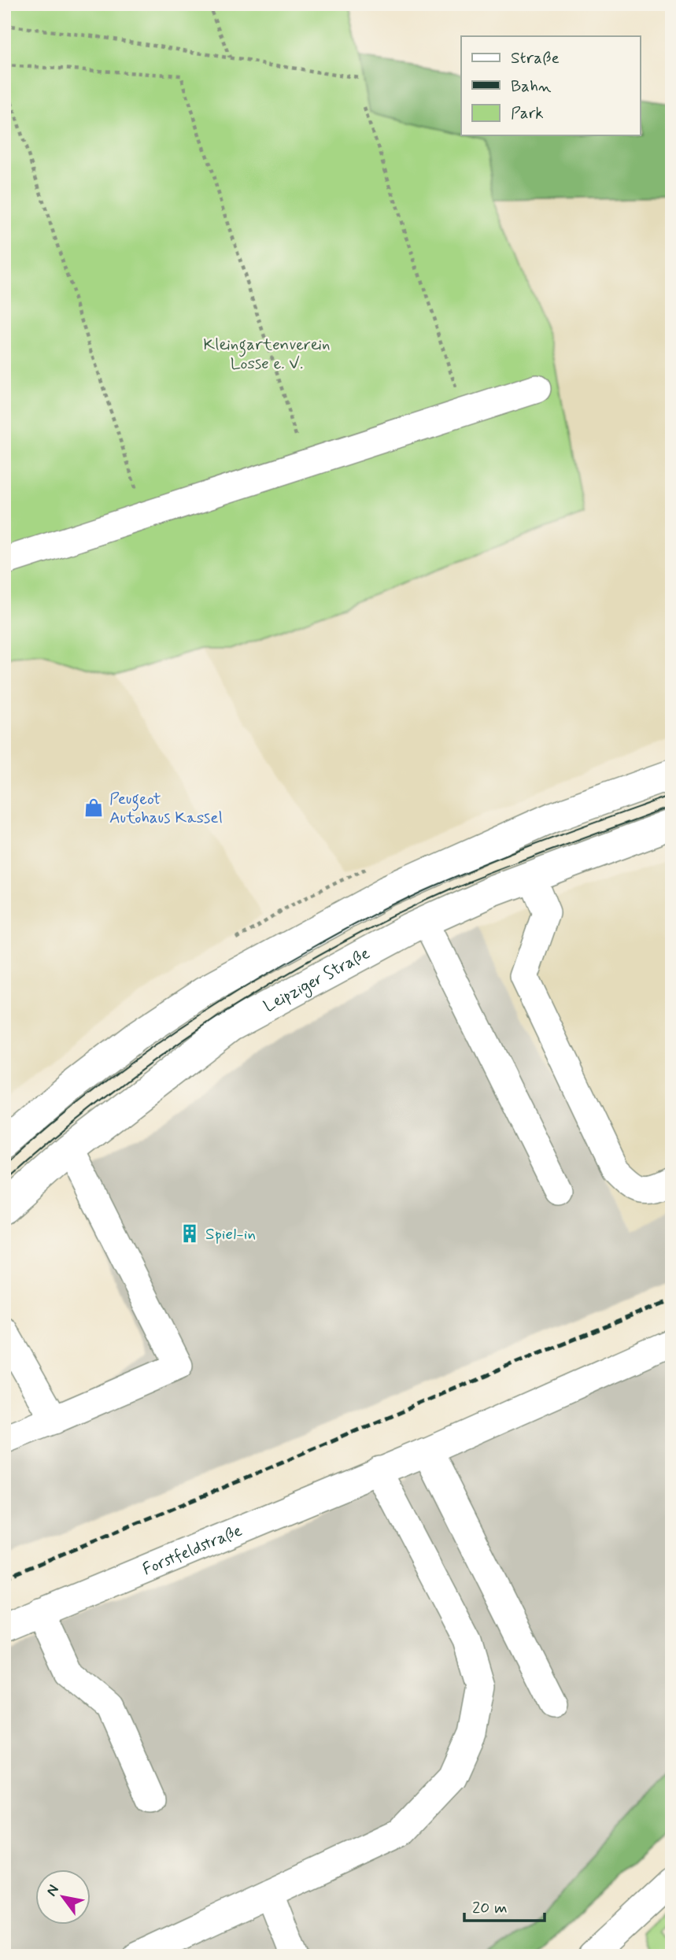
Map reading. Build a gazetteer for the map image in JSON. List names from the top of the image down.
{
  "streets": {
    "main road": ["Leipziger Straße"],
    "street": ["Forstfeldstraße"]
  },
  "parks": ["Kleingartenverein Losse e. V."],
  "places": {
    "shop": ["Peugeot Autohaus Kassel"],
    "building": ["Spiel-in"]
  },
  "legend": ["Straße", "Bahn", "Park"],
  "scale_bar": "20 m",
  "north": "top left"
}
